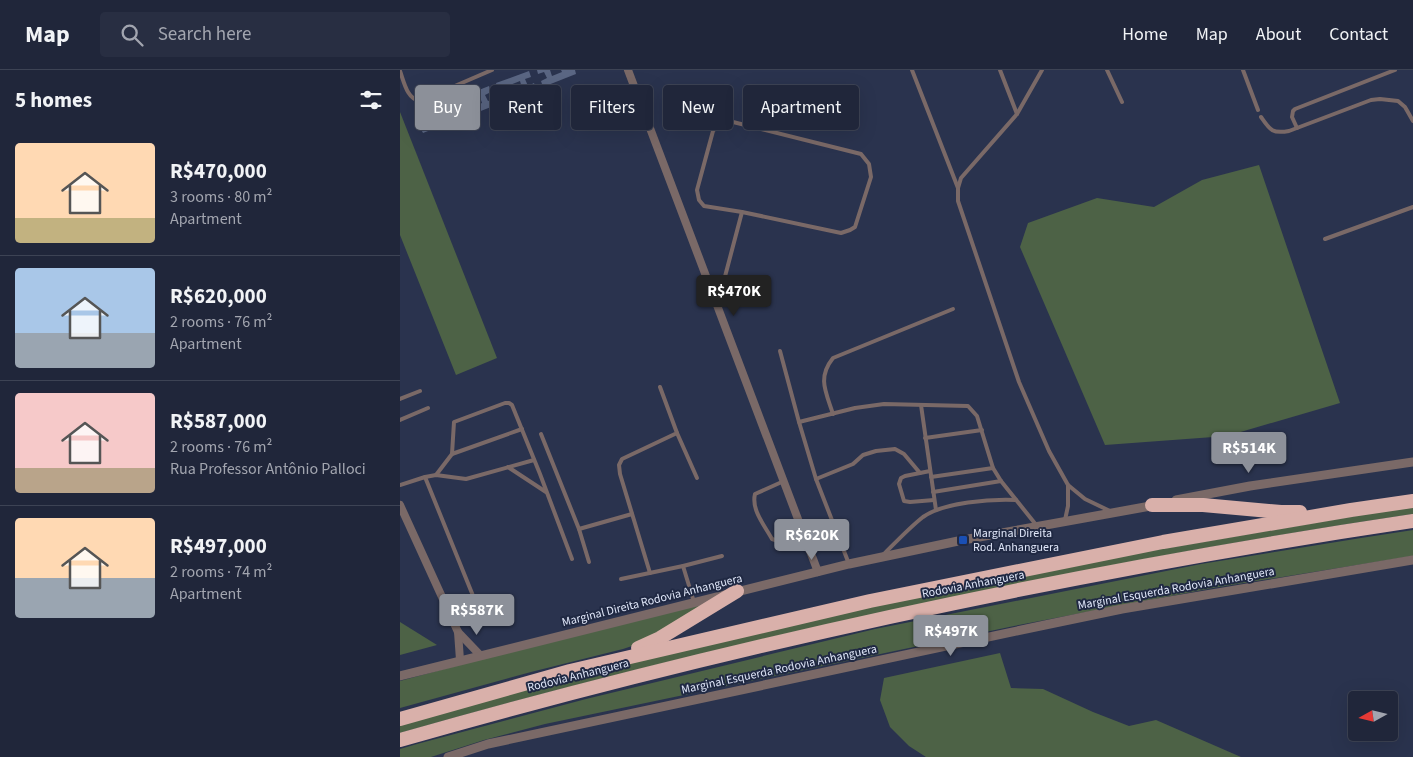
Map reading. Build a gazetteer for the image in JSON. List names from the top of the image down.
{
  "streets": {
    "highway": ["Rodovia Anhanguera"],
    "street": ["Marginal Esquerda Rodovia Anhanguera", "Marginal Direita Rodovia Anhanguera"]
  },
  "places": {
    "transit": ["Marginal Direita Rod. Anhanguera"]
  },
  "north": "left",
  "page": {
    "header": "Map",
    "search": "Search here",
    "nav": [
      "Home",
      "Map",
      "About",
      "Contact"
    ],
    "heading": "5 homes",
    "chip": [
      "Buy",
      "Rent",
      "Filters",
      "New",
      "Apartment"
    ],
    "list": [
      {
        "name": "R$470,000",
        "note": "3 rooms · 80 m² · Apartment"
      },
      {
        "name": "R$620,000",
        "note": "2 rooms · 76 m² · Apartment"
      },
      {
        "name": "R$587,000",
        "note": "2 rooms · 76 m² · Rua Professor Antônio Palloci"
      },
      {
        "name": "R$497,000",
        "note": "2 rooms · 74 m² · Apartment"
      }
    ],
    "price": [
      "R$470K",
      "R$514K",
      "R$620K",
      "R$587K",
      "R$497K"
    ]
  }
}
